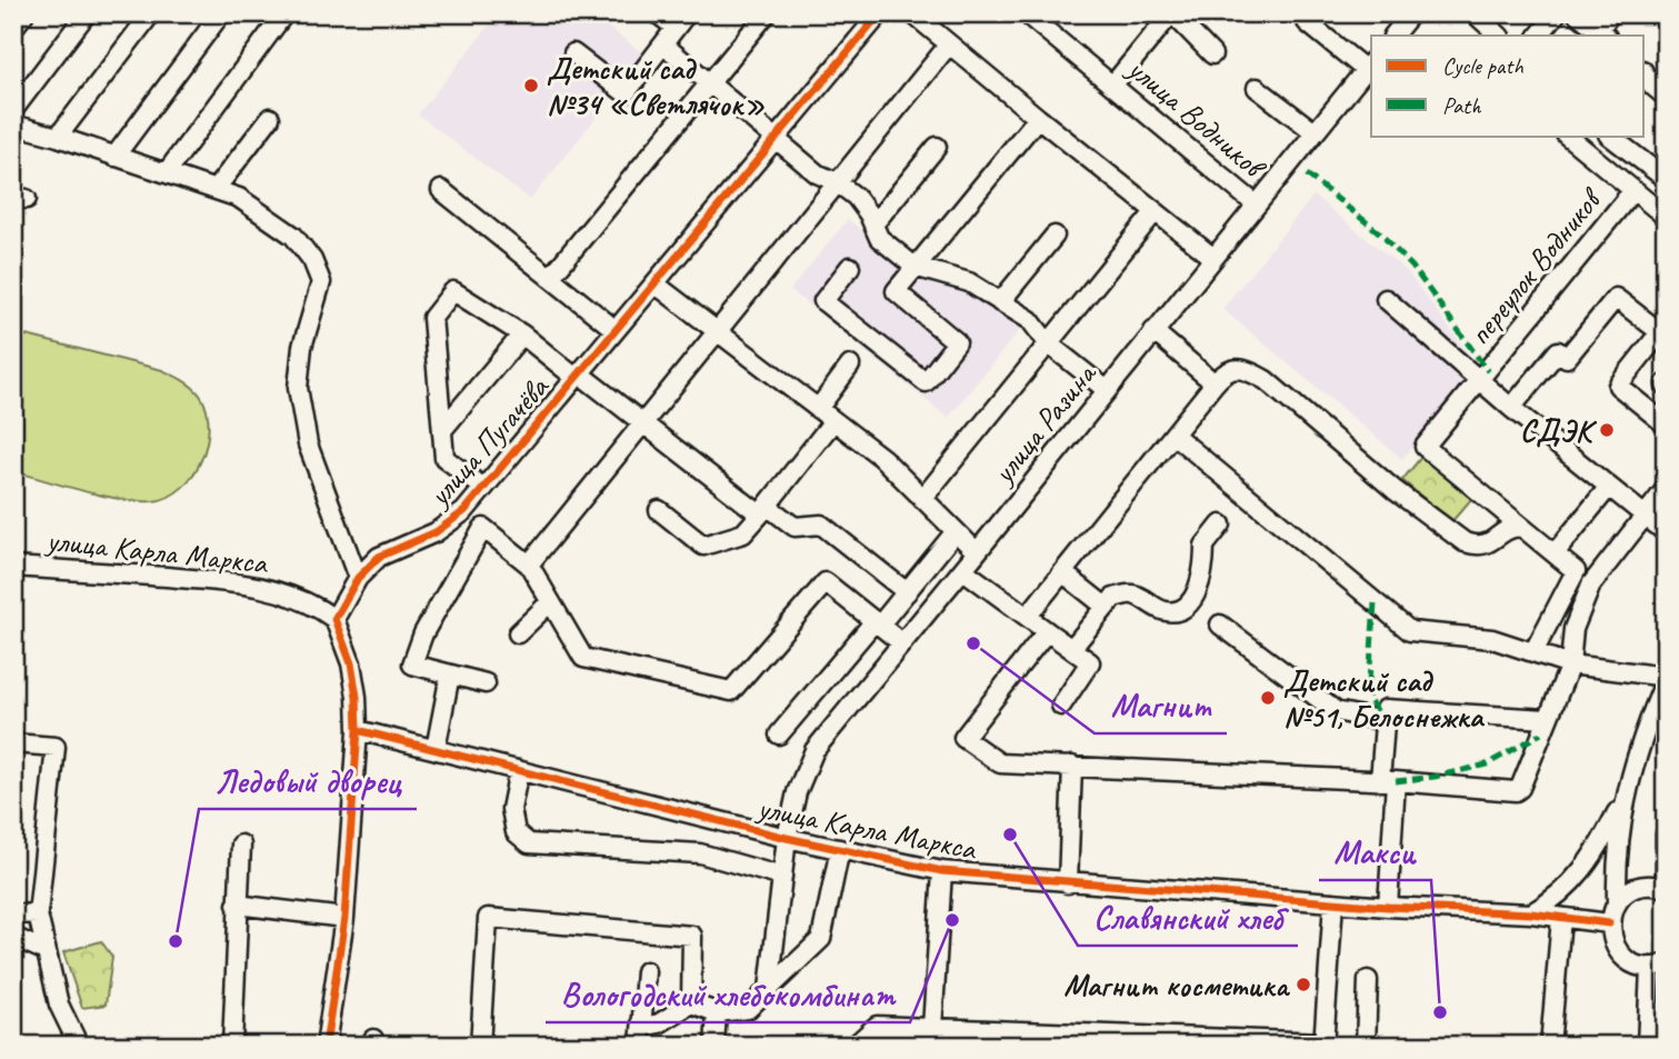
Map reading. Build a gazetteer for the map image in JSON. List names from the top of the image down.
{
  "streets": {
    "street": [
      "улица Водников",
      "переулок Водников",
      "улица Разина",
      "улица Пугачёва",
      "улица Карла Маркса"
    ]
  },
  "crossings": [
    ["улица Водников", "улица Разина"],
    ["улица Разина", "улица Карла Маркса"],
    ["улица Пугачёва", "улица Карла Маркса"]
  ],
  "places": [
    "Детский сад №34 «Светлячок»",
    "СДЭК",
    "Магнит",
    "Детский сад №51, Белоснежка",
    "Славянский хлеб",
    "Вологодский хлебокомбинат",
    "Ледовый дворец",
    "Магнит косметика",
    "Макси"
  ],
  "legend": ["Cycle path", "Path"]
}
